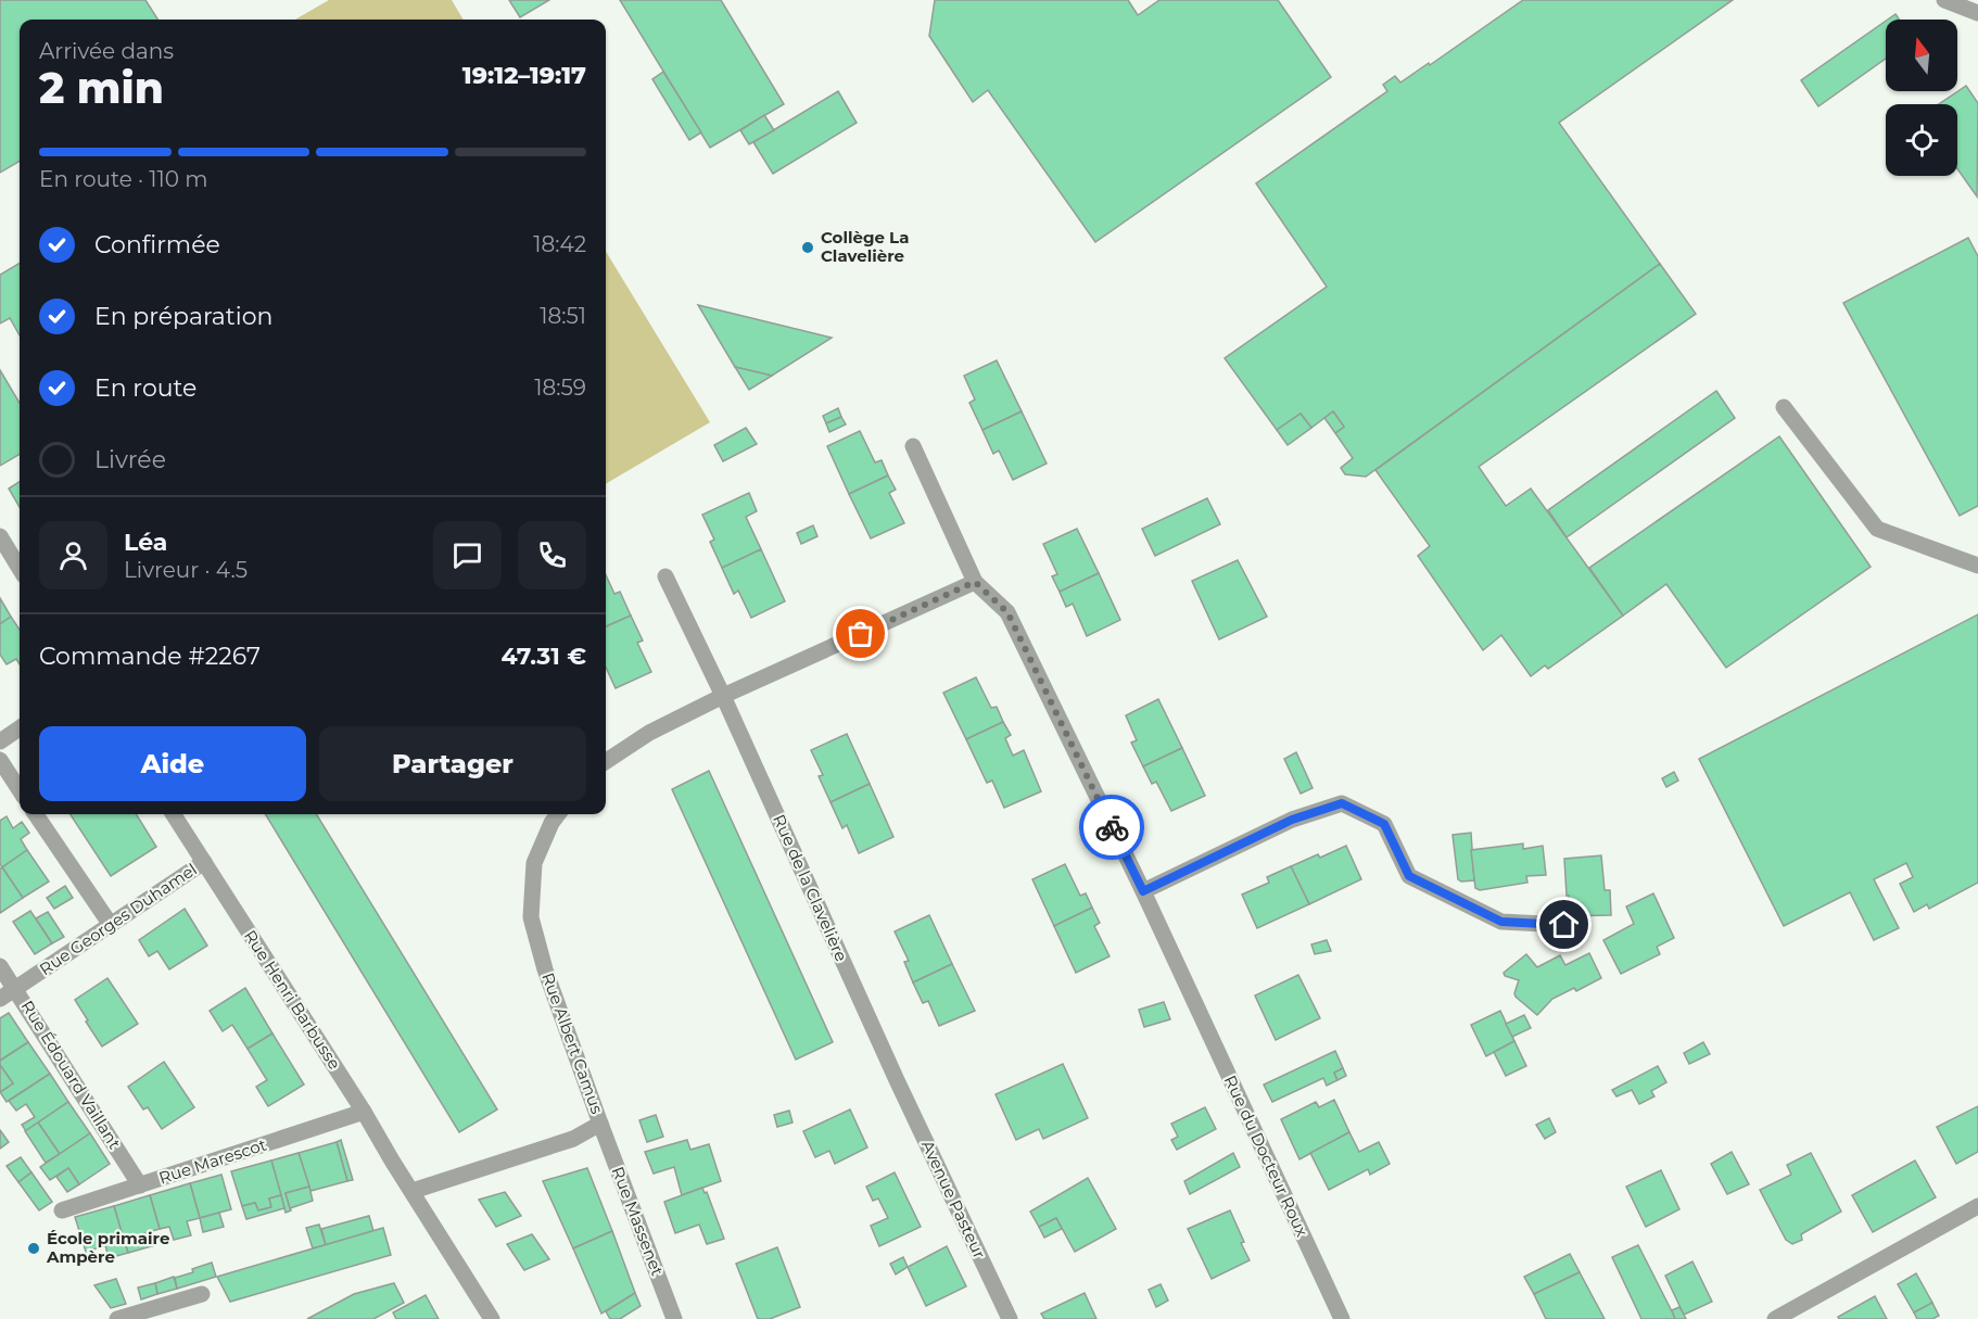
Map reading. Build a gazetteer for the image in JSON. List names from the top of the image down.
{
  "streets": {
    "street": [
      "Rue de la Clavelière",
      "Rue Georges Duhamel",
      "Rue Henri Barbusse",
      "Rue Albert Camus",
      "Rue Édouard Vaillant",
      "Rue du Docteur Roux",
      "Rue Marescot",
      "Avenue Pasteur",
      "Rue Massenet"
    ]
  },
  "crossings": [
    ["Rue de la Clavelière", "Avenue Pasteur"],
    ["Rue Georges Duhamel", "Rue Henri Barbusse"],
    ["Rue Georges Duhamel", "Rue Édouard Vaillant"],
    ["Rue Henri Barbusse", "Rue Albert Camus"],
    ["Rue Henri Barbusse", "Rue Marescot"],
    ["Rue Albert Camus", "Rue Massenet"],
    ["Rue Édouard Vaillant", "Rue Marescot"]
  ],
  "places": ["Collège La Clavelière", "École primaire Ampère"],
  "north": "top",
  "page": {
    "heading": ["2 min", "Arrivée dans", "19:12–19:17"],
    "panel": [
      "Léa",
      "Livreur · 4.5",
      "Commande #2267",
      "47.31 €"
    ],
    "bar": "En route · 110 m",
    "list": [
      ["Confirmée", "18:42"],
      ["En préparation", "18:51"],
      ["En route", "18:59"],
      "Livrée"
    ],
    "buttons": ["Aide", "Partager"]
  }
}
